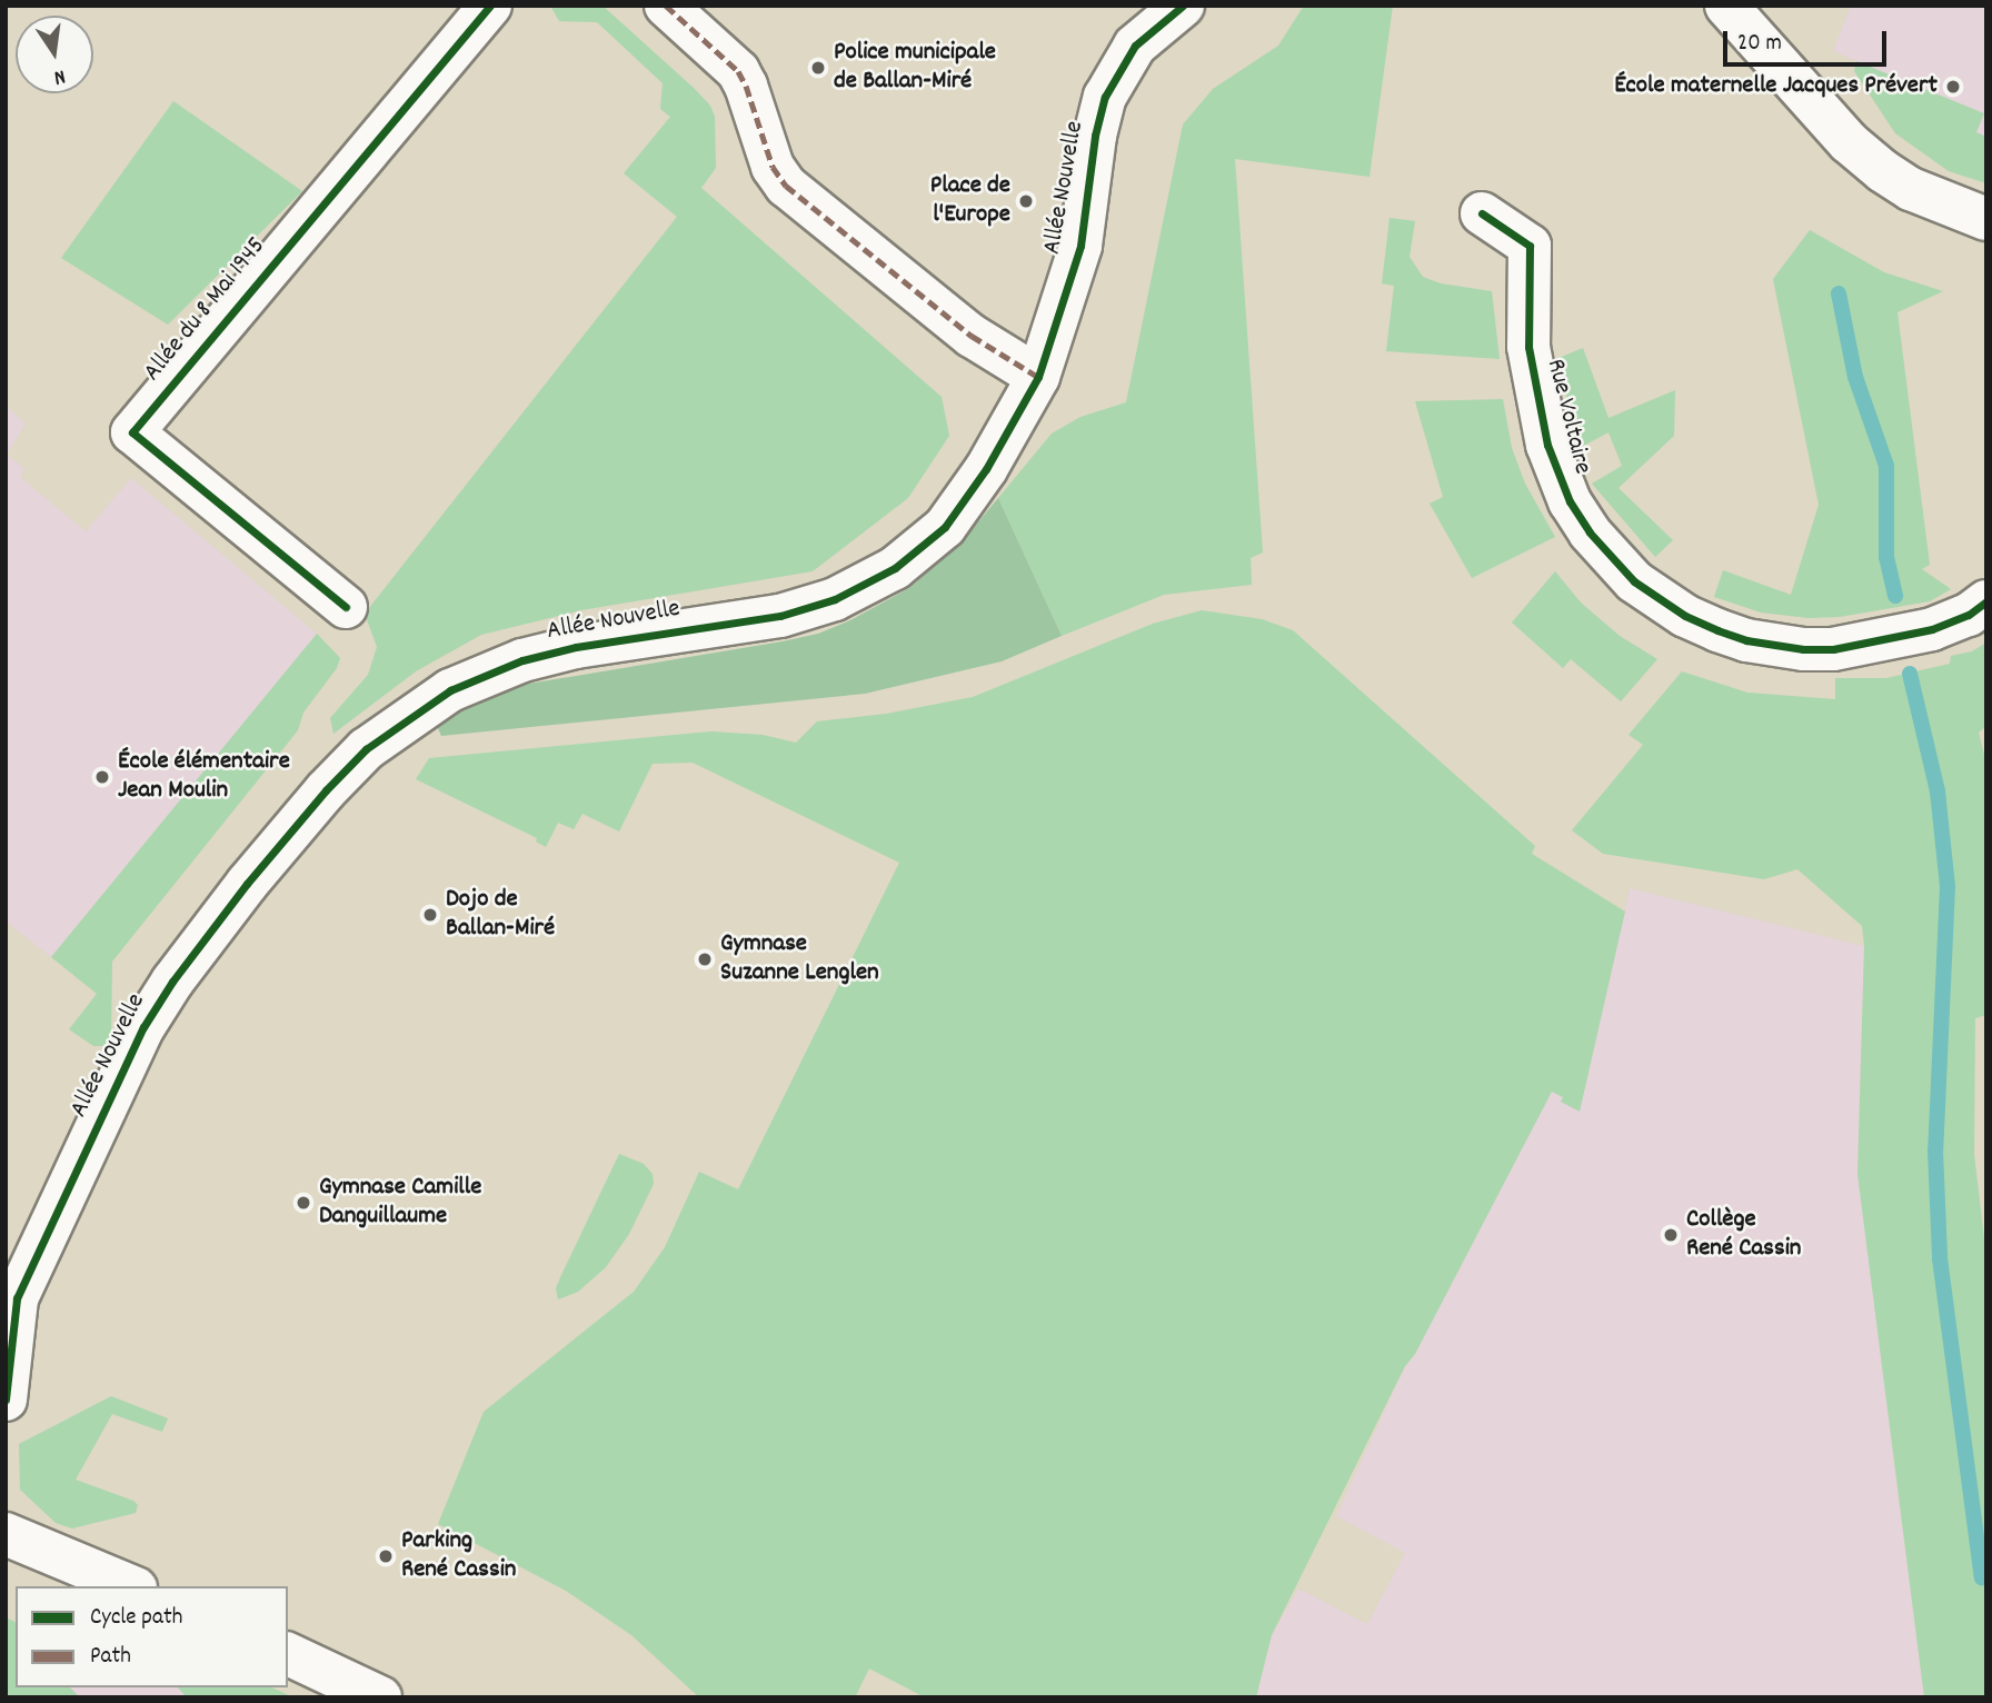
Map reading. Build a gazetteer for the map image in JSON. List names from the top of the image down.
{
  "streets": {
    "street": ["Allée Nouvelle", "Allée du 8 Mai 1945", "Rue Voltaire"]
  },
  "places": [
    "Police municipale de Ballan-Miré",
    "École maternelle Jacques Prévert",
    "Place de l'Europe",
    "École élémentaire Jean Moulin",
    "Dojo de Ballan-Miré",
    "Gymnase Suzanne Lenglen",
    "Gymnase Camille Danguillaume",
    "Collège René Cassin",
    "Parking René Cassin"
  ],
  "legend": ["Cycle path", "Path"],
  "scale_bar": "20 m",
  "north": "bottom"
}
